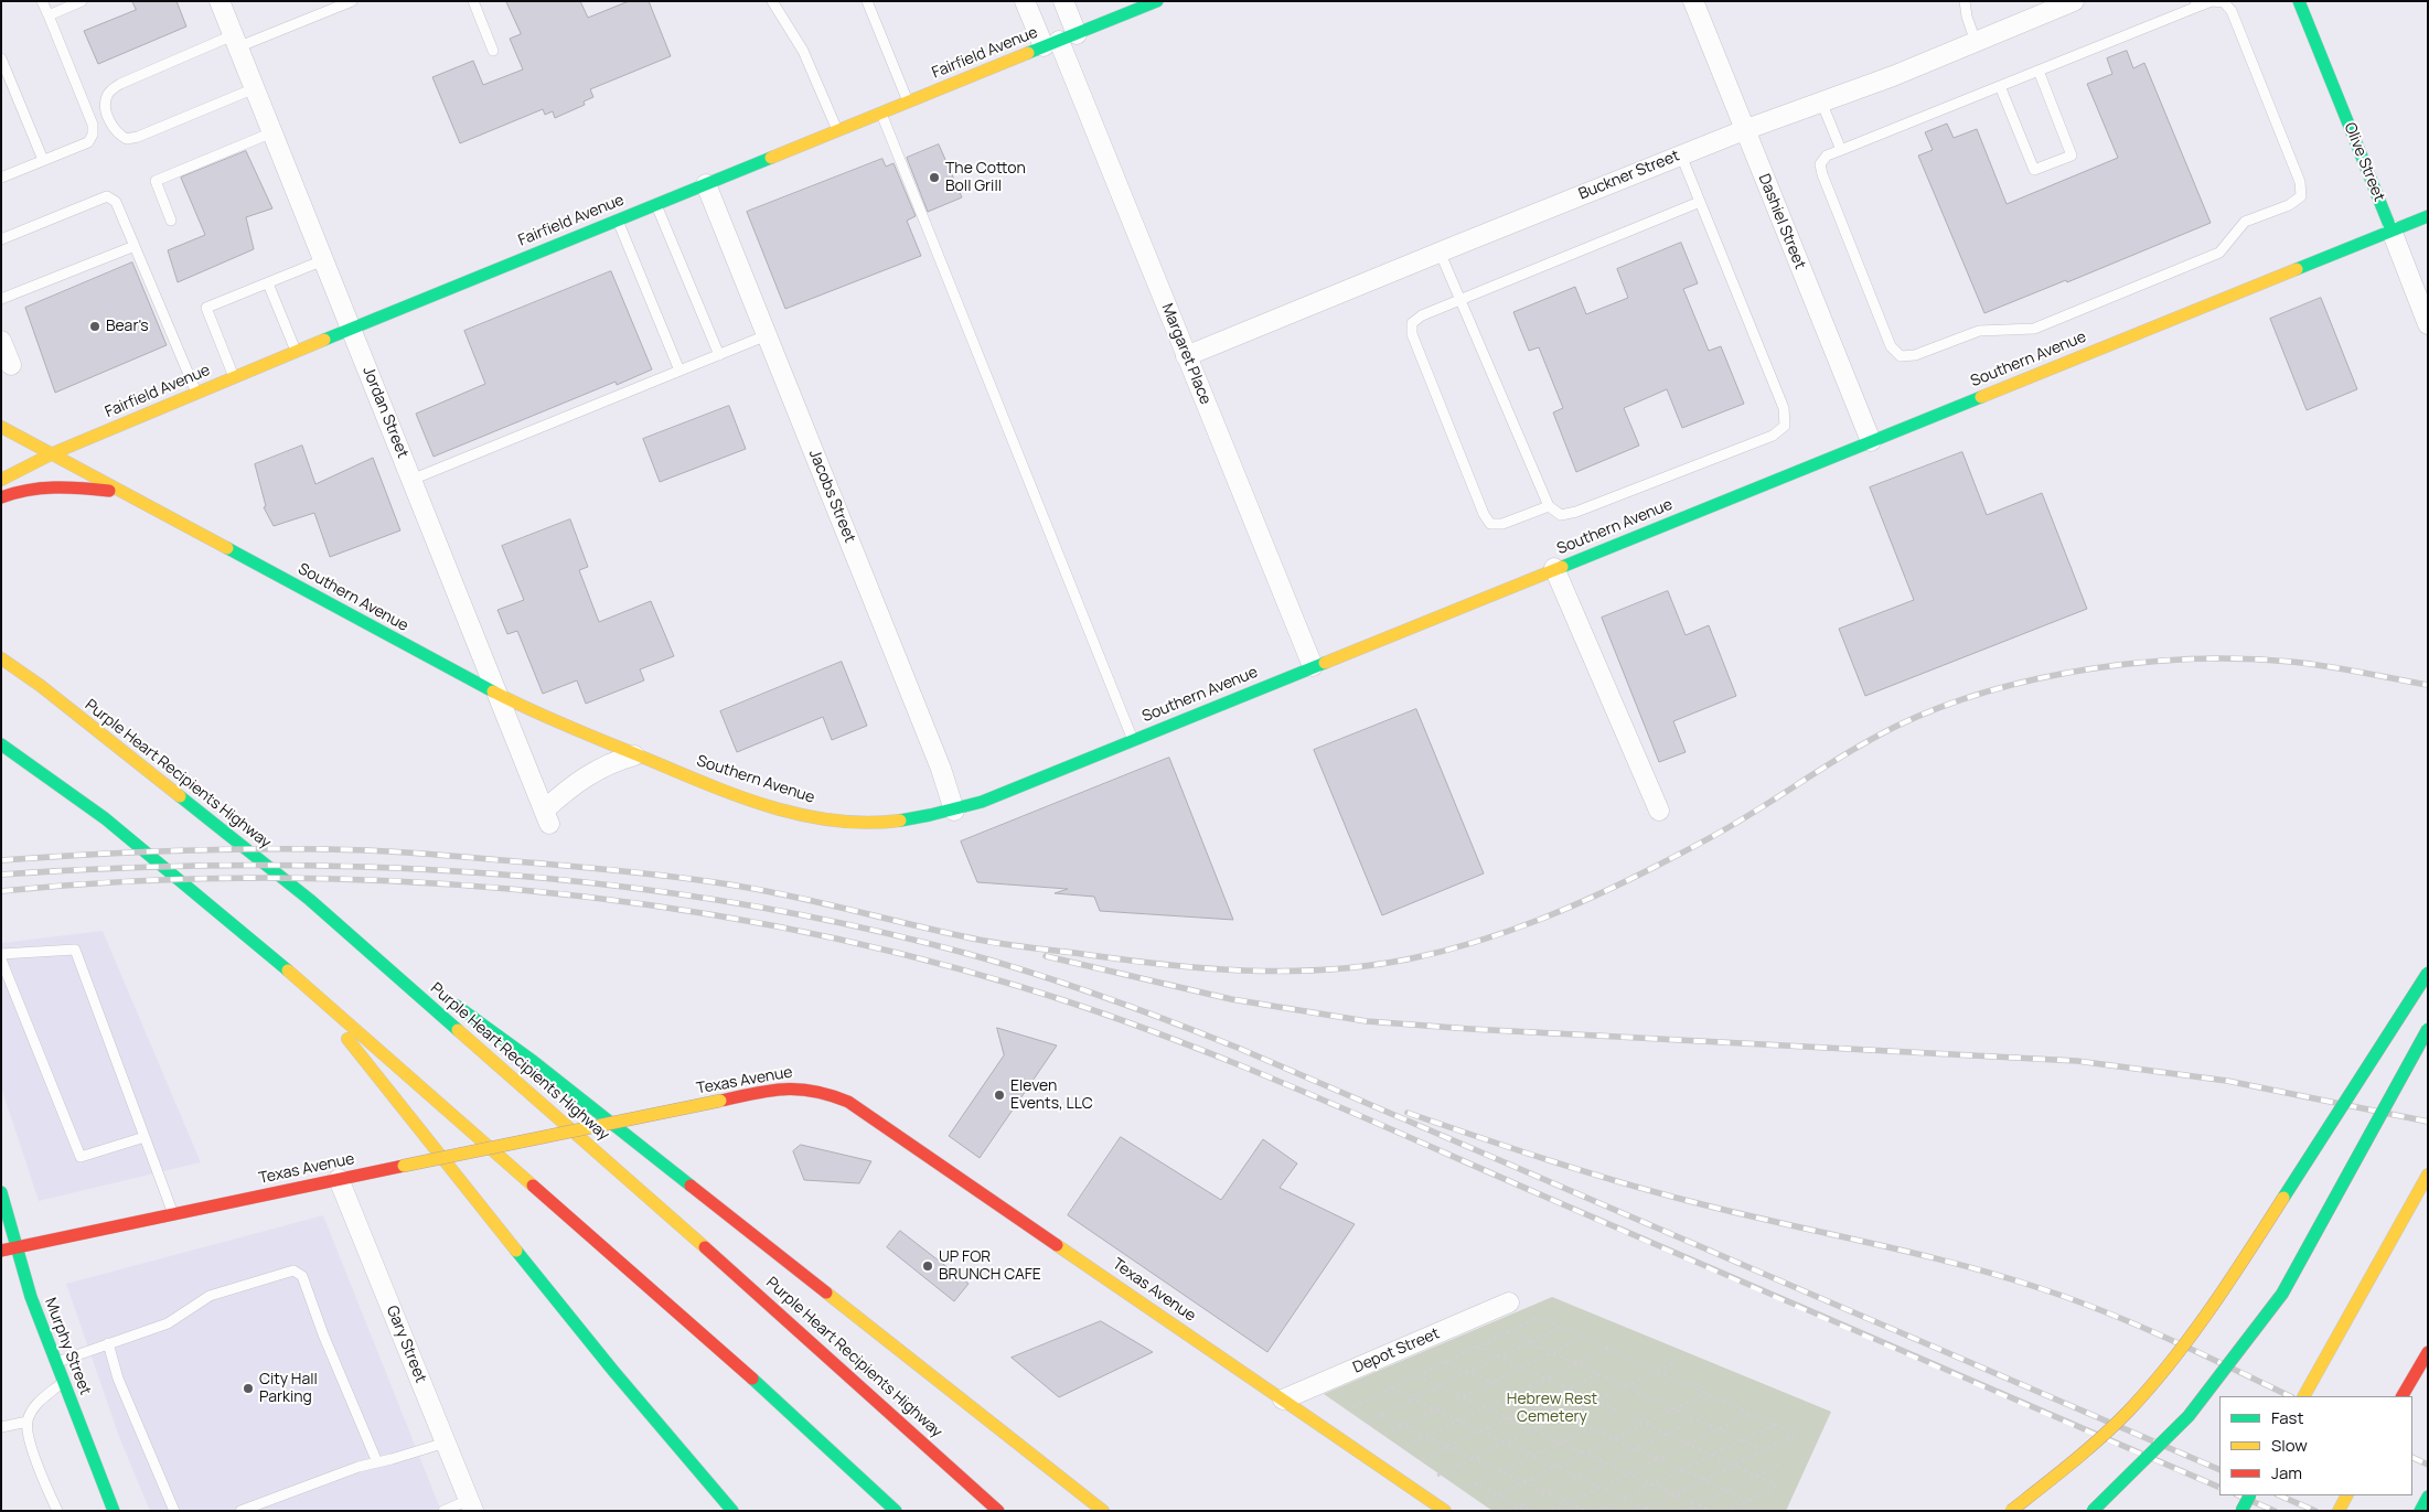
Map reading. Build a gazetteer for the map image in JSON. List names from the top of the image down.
{
  "streets": {
    "main road": [
      "Fairfield Avenue",
      "Olive Street",
      "Southern Avenue",
      "Purple Heart Recipients Highway",
      "Texas Avenue",
      "Murphy Street"
    ],
    "street": [
      "Buckner Street",
      "Dashiel Street",
      "Margaret Place",
      "Jordan Street",
      "Jacobs Street",
      "Gary Street",
      "Depot Street"
    ]
  },
  "crossings": [
    ["Fairfield Avenue", "Margaret Place"],
    ["Fairfield Avenue", "Southern Avenue"],
    ["Fairfield Avenue", "Jordan Street"],
    ["Fairfield Avenue", "Jacobs Street"],
    ["Olive Street", "Southern Avenue"],
    ["Buckner Street", "Dashiel Street"],
    ["Buckner Street", "Margaret Place"],
    ["Dashiel Street", "Southern Avenue"],
    ["Margaret Place", "Southern Avenue"],
    ["Southern Avenue", "Jordan Street"],
    ["Southern Avenue", "Jacobs Street"],
    ["Texas Avenue", "Gary Street"],
    ["Texas Avenue", "Murphy Street"],
    ["Texas Avenue", "Depot Street"]
  ],
  "parks": ["Hebrew Rest Cemetery"],
  "places": [
    "The Cotton Boll Grill",
    "Bear's",
    "Eleven Events, LLC",
    "UP FOR BRUNCH CAFE",
    "City Hall Parking"
  ],
  "legend": ["Fast", "Slow", "Jam"]
}
